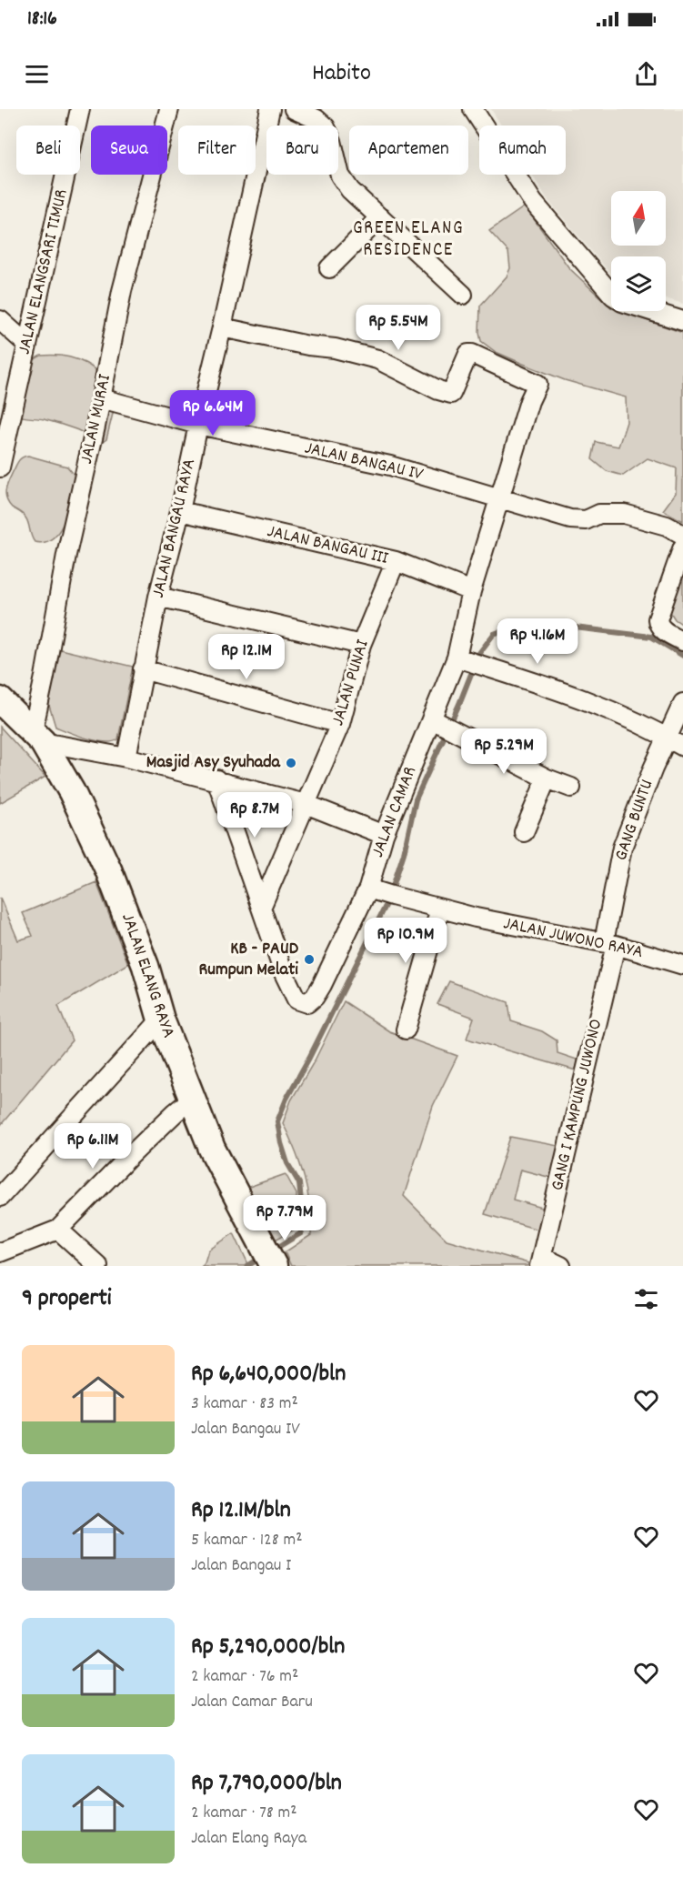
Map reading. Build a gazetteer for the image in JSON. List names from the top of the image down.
{
  "streets": {
    "main road": ["JALAN ELANG RAYA"],
    "street": [
      "JALAN ELANGSARI TIMUR",
      "JALAN MURAI",
      "JALAN BANGAU IV",
      "JALAN BANGAU RAYA",
      "JALAN BANGAU III",
      "JALAN PUNAI",
      "JALAN CAMAR",
      "GANG BUNTU",
      "JALAN JUWONO RAYA",
      "GANG I KAMPUNG JUWONO"
    ]
  },
  "crossings": [
    ["JALAN MURAI", "JALAN BANGAU IV"],
    ["JALAN MURAI", "JALAN ELANG RAYA"],
    ["JALAN BANGAU IV", "JALAN BANGAU RAYA"],
    ["JALAN BANGAU IV", "JALAN CAMAR"],
    ["JALAN BANGAU RAYA", "JALAN BANGAU III"],
    ["JALAN BANGAU RAYA", "JALAN CAMAR"],
    ["JALAN BANGAU III", "JALAN PUNAI"],
    ["JALAN BANGAU III", "JALAN CAMAR"],
    ["JALAN PUNAI", "JALAN CAMAR"],
    ["JALAN CAMAR", "JALAN JUWONO RAYA"],
    ["GANG BUNTU", "JALAN JUWONO RAYA"],
    ["GANG BUNTU", "GANG I KAMPUNG JUWONO"],
    ["JALAN JUWONO RAYA", "GANG I KAMPUNG JUWONO"]
  ],
  "districts": ["GREEN ELANG RESIDENCE"],
  "places": ["Masjid Asy Syuhada", "KB - PAUD Rumpun Melati"],
  "north": "top",
  "page": {
    "status": "18:16",
    "header": "Habito",
    "chip": [
      "Beli",
      "Sewa",
      "Filter",
      "Baru",
      "Apartemen",
      "Rumah"
    ],
    "price": [
      "Rp 5.54M",
      "Rp 6.64M",
      "Rp 4.16M",
      "Rp 12.1M",
      "Rp 5.29M",
      "Rp 8.7M",
      "Rp 10.9M",
      "Rp 6.11M",
      "Rp 7.79M"
    ],
    "heading": "9 properti",
    "list": [
      {
        "name": "Rp 6,640,000/bln",
        "note": "3 kamar · 83 m² · Jalan Bangau IV"
      },
      {
        "name": "Rp 12.1M/bln",
        "note": "5 kamar · 128 m² · Jalan Bangau I"
      },
      {
        "name": "Rp 5,290,000/bln",
        "note": "2 kamar · 76 m² · Jalan Camar Baru"
      },
      {
        "name": "Rp 7,790,000/bln",
        "note": "2 kamar · 78 m² · Jalan Elang Raya"
      }
    ]
  }
}
